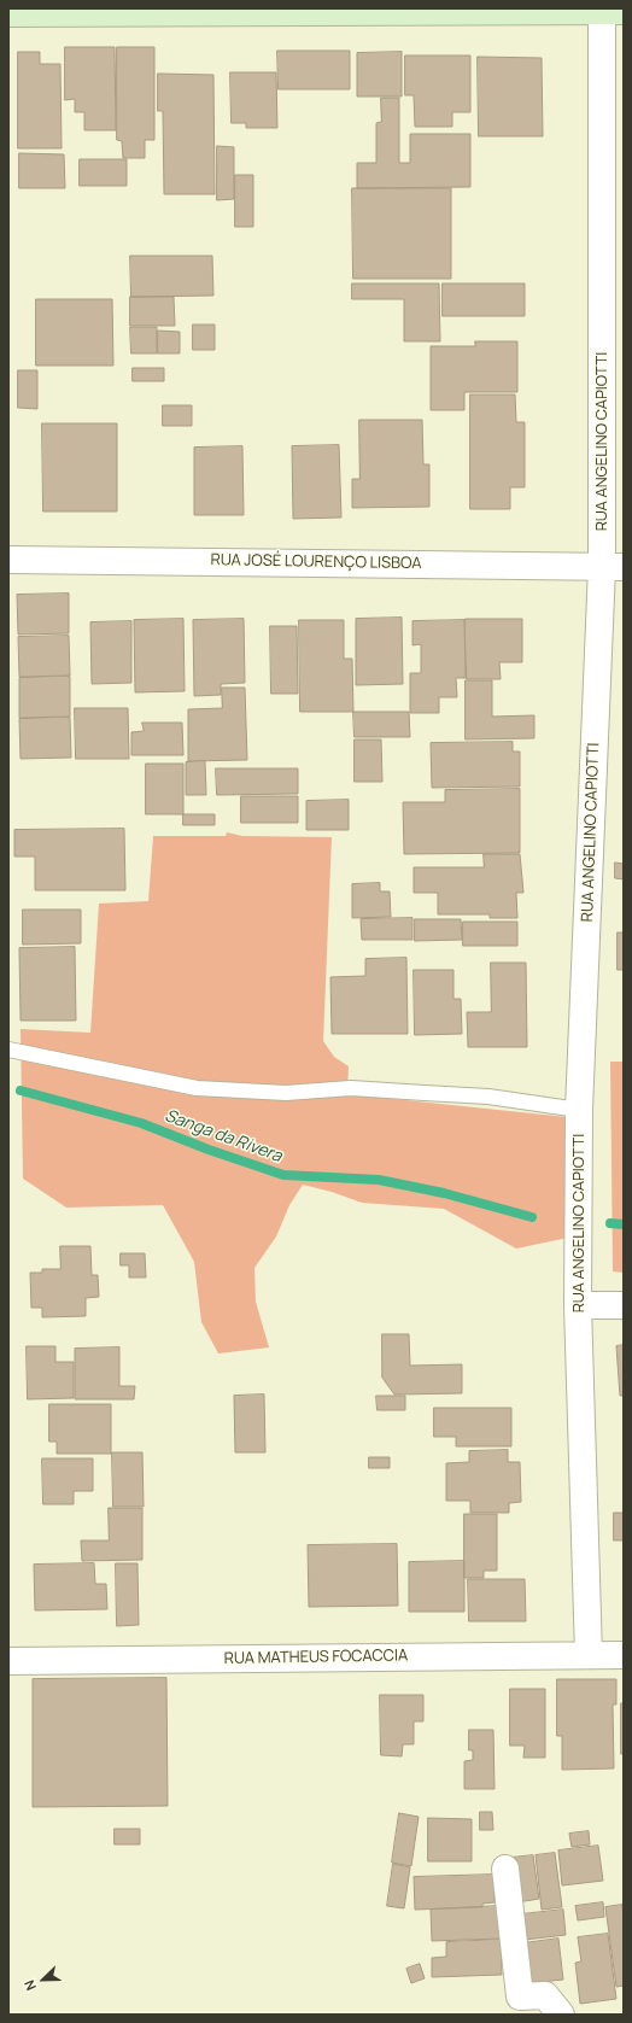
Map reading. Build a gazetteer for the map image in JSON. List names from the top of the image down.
{
  "streets": {
    "street": ["RUA ANGELINO CAPIOTTI", "RUA JOSÉ LOURENÇO LISBOA", "RUA MATHEUS FOCACCIA"]
  },
  "crossings": [
    ["RUA ANGELINO CAPIOTTI", "RUA JOSÉ LOURENÇO LISBOA"],
    ["RUA ANGELINO CAPIOTTI", "RUA MATHEUS FOCACCIA"]
  ],
  "water": ["Sanga da Rivera"],
  "north": "bottom left"
}
